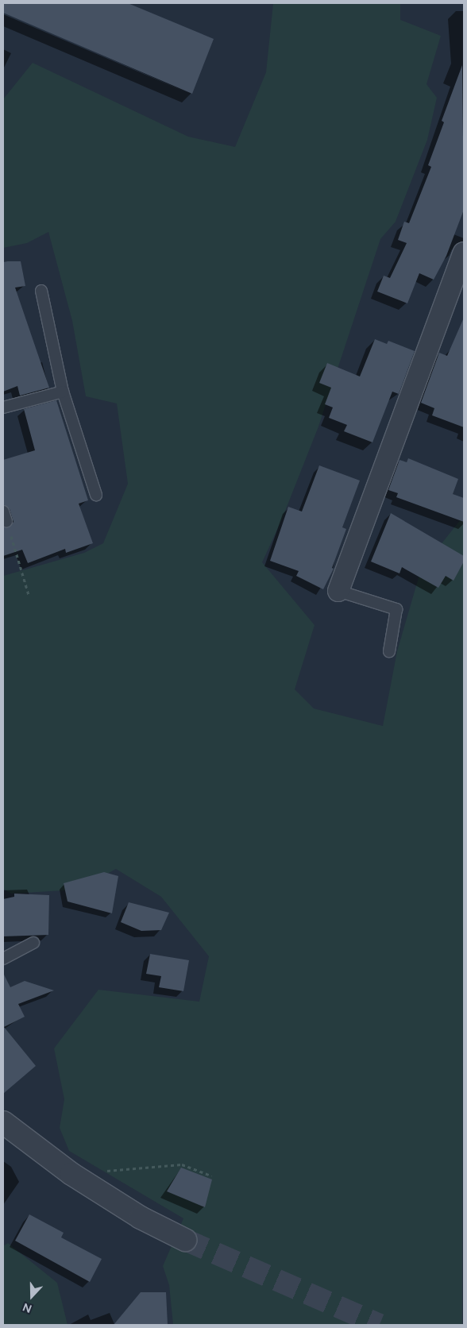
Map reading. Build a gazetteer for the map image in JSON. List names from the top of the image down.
{
  "north": "bottom"
}
